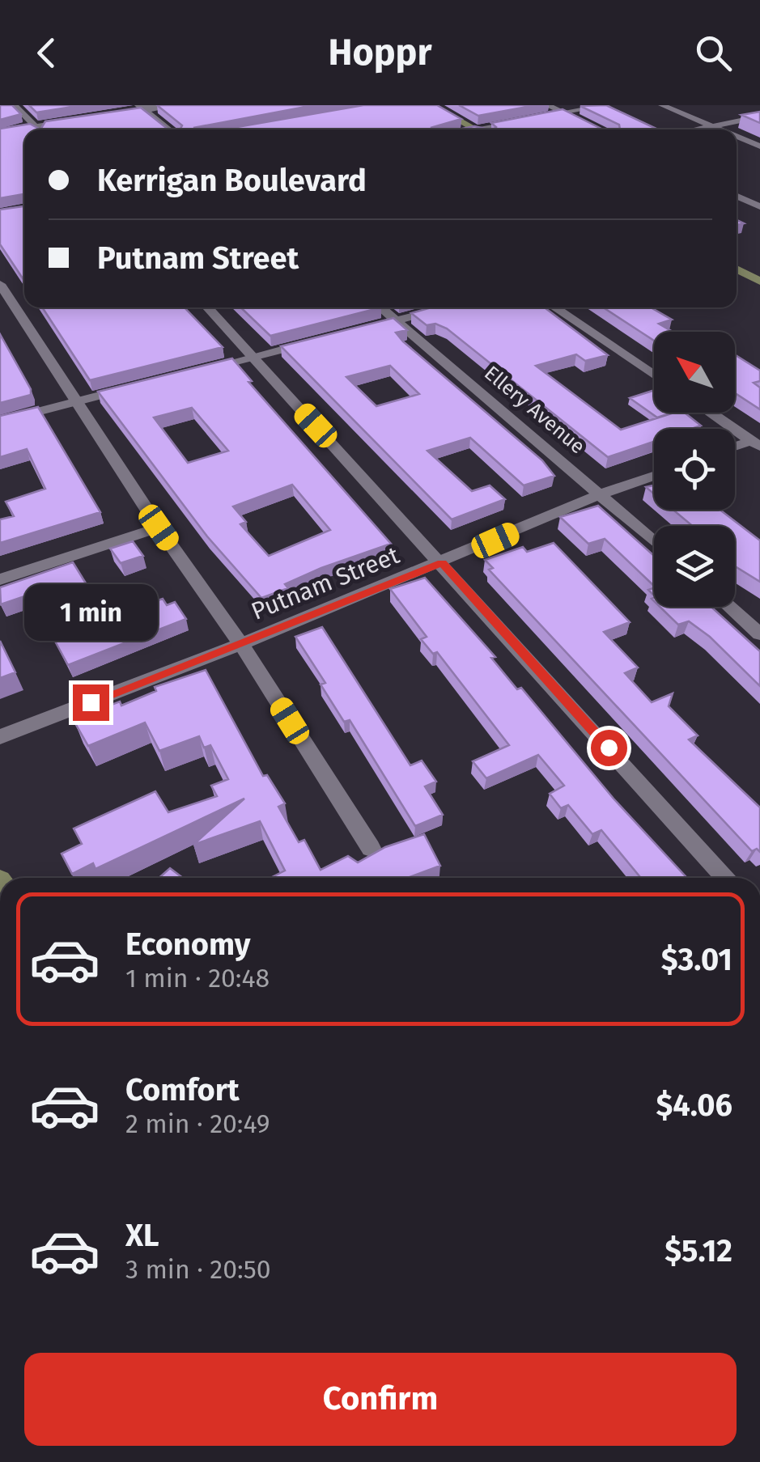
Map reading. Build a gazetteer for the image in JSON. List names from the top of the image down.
{
  "streets": {
    "street": ["Ellery Avenue", "Putnam Street"]
  },
  "crossings": [
    ["Ellery Avenue", "Putnam Street"]
  ],
  "north": "top left",
  "page": {
    "header": "Hoppr",
    "banner": ["Kerrigan Boulevard", "Putnam Street"],
    "bubble": "1 min",
    "list": [
      {
        "name": "Economy",
        "note": "1 min · 20:48",
        "value": "$3.01"
      },
      {
        "name": "Comfort",
        "note": "2 min · 20:49",
        "value": "$4.06"
      },
      {
        "name": "XL",
        "note": "3 min · 20:50",
        "value": "$5.12"
      }
    ],
    "buttons": "Confirm"
  }
}
